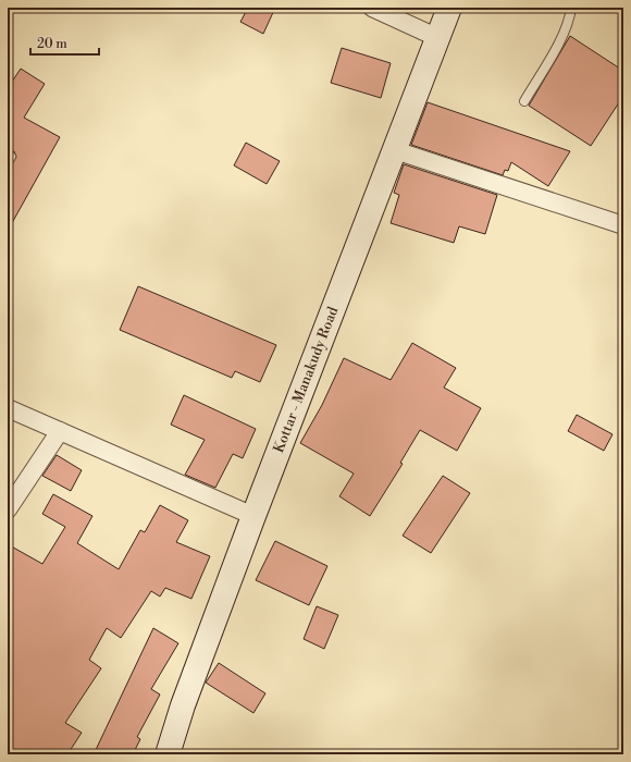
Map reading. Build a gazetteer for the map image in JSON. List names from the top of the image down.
{
  "streets": {
    "main road": ["Kottar - Manakudy Road"]
  },
  "scale_bar": "20 m"
}
